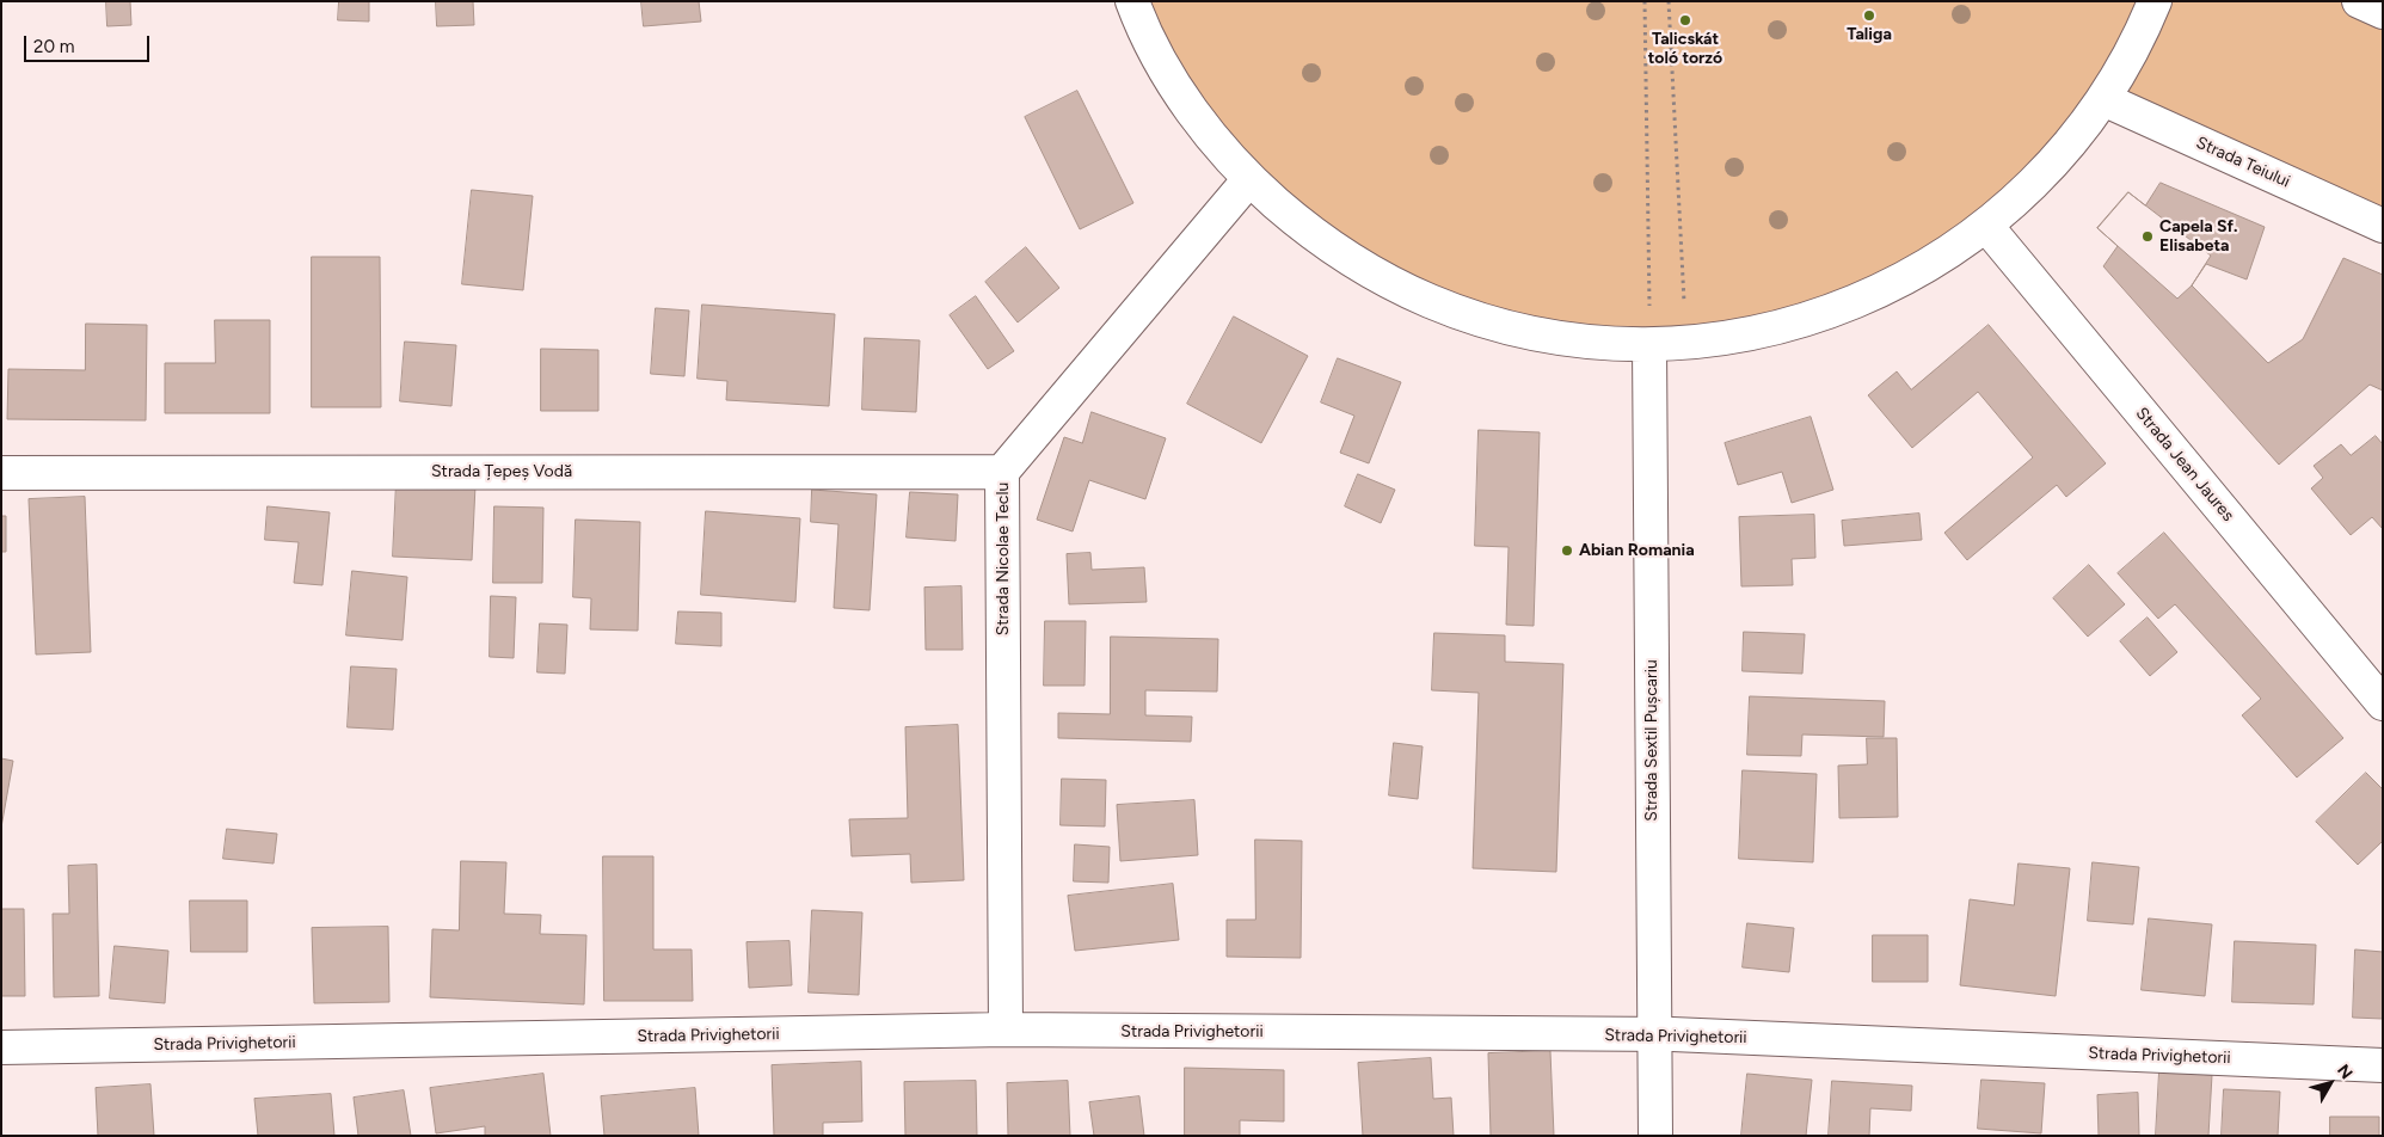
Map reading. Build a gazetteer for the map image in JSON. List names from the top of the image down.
{
  "streets": {
    "street": [
      "Strada Teiului",
      "Strada Jean Jaures",
      "Strada Țepeș Vodă",
      "Strada Nicolae Teclu",
      "Strada Sextil Pușcariu",
      "Strada Privighetorii"
    ]
  },
  "crossings": [
    ["Strada Țepeș Vodă", "Strada Nicolae Teclu"],
    ["Strada Nicolae Teclu", "Strada Privighetorii"],
    ["Strada Sextil Pușcariu", "Strada Privighetorii"]
  ],
  "places": [
    "Taliga",
    "Talicskát toló torzó",
    "Capela Sf. Elisabeta",
    "Abian Romania"
  ],
  "scale_bar": "20 m",
  "north": "top right"
}
